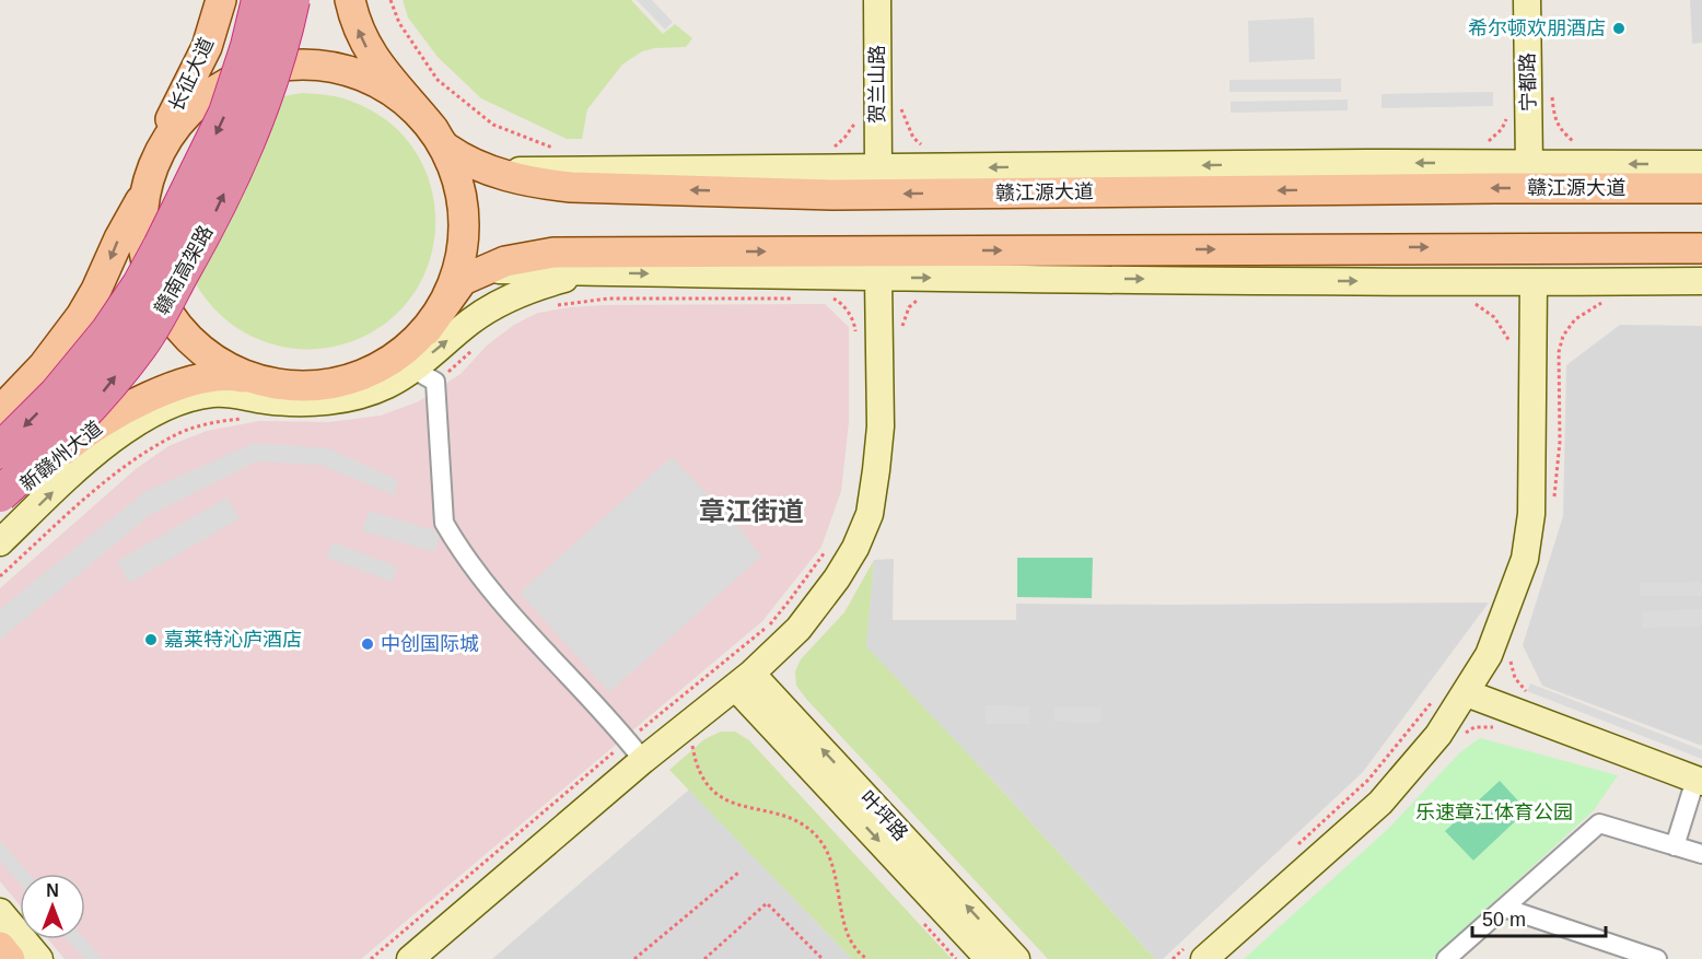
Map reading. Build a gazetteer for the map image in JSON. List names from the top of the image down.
{
  "streets": {
    "highway": ["赣南高架路"],
    "main road": ["长征大道", "赣江源大道", "新赣州大道"],
    "street": ["宁都路", "贺兰山路", "叶坪路"]
  },
  "districts": ["章江街道"],
  "parks": ["乐速章江体育公园"],
  "places": ["希尔顿欢朋酒店", "嘉莱特沁庐酒店", "中创国际城"],
  "scale_bar": "50 m",
  "north": "top"
}
